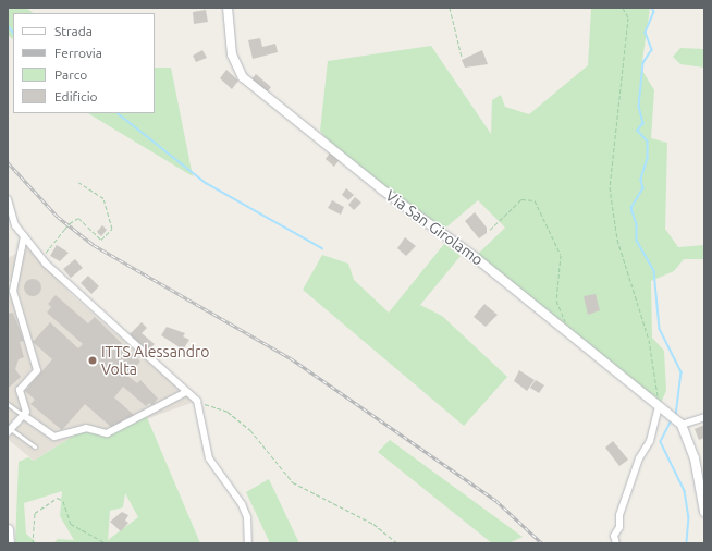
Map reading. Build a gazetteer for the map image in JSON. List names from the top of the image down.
{
  "streets": {
    "street": ["Via San Girolamo"]
  },
  "places": ["ITTS Alessandro Volta"],
  "legend": [
    "Strada",
    "Ferrovia",
    "Parco",
    "Edificio"
  ]
}
